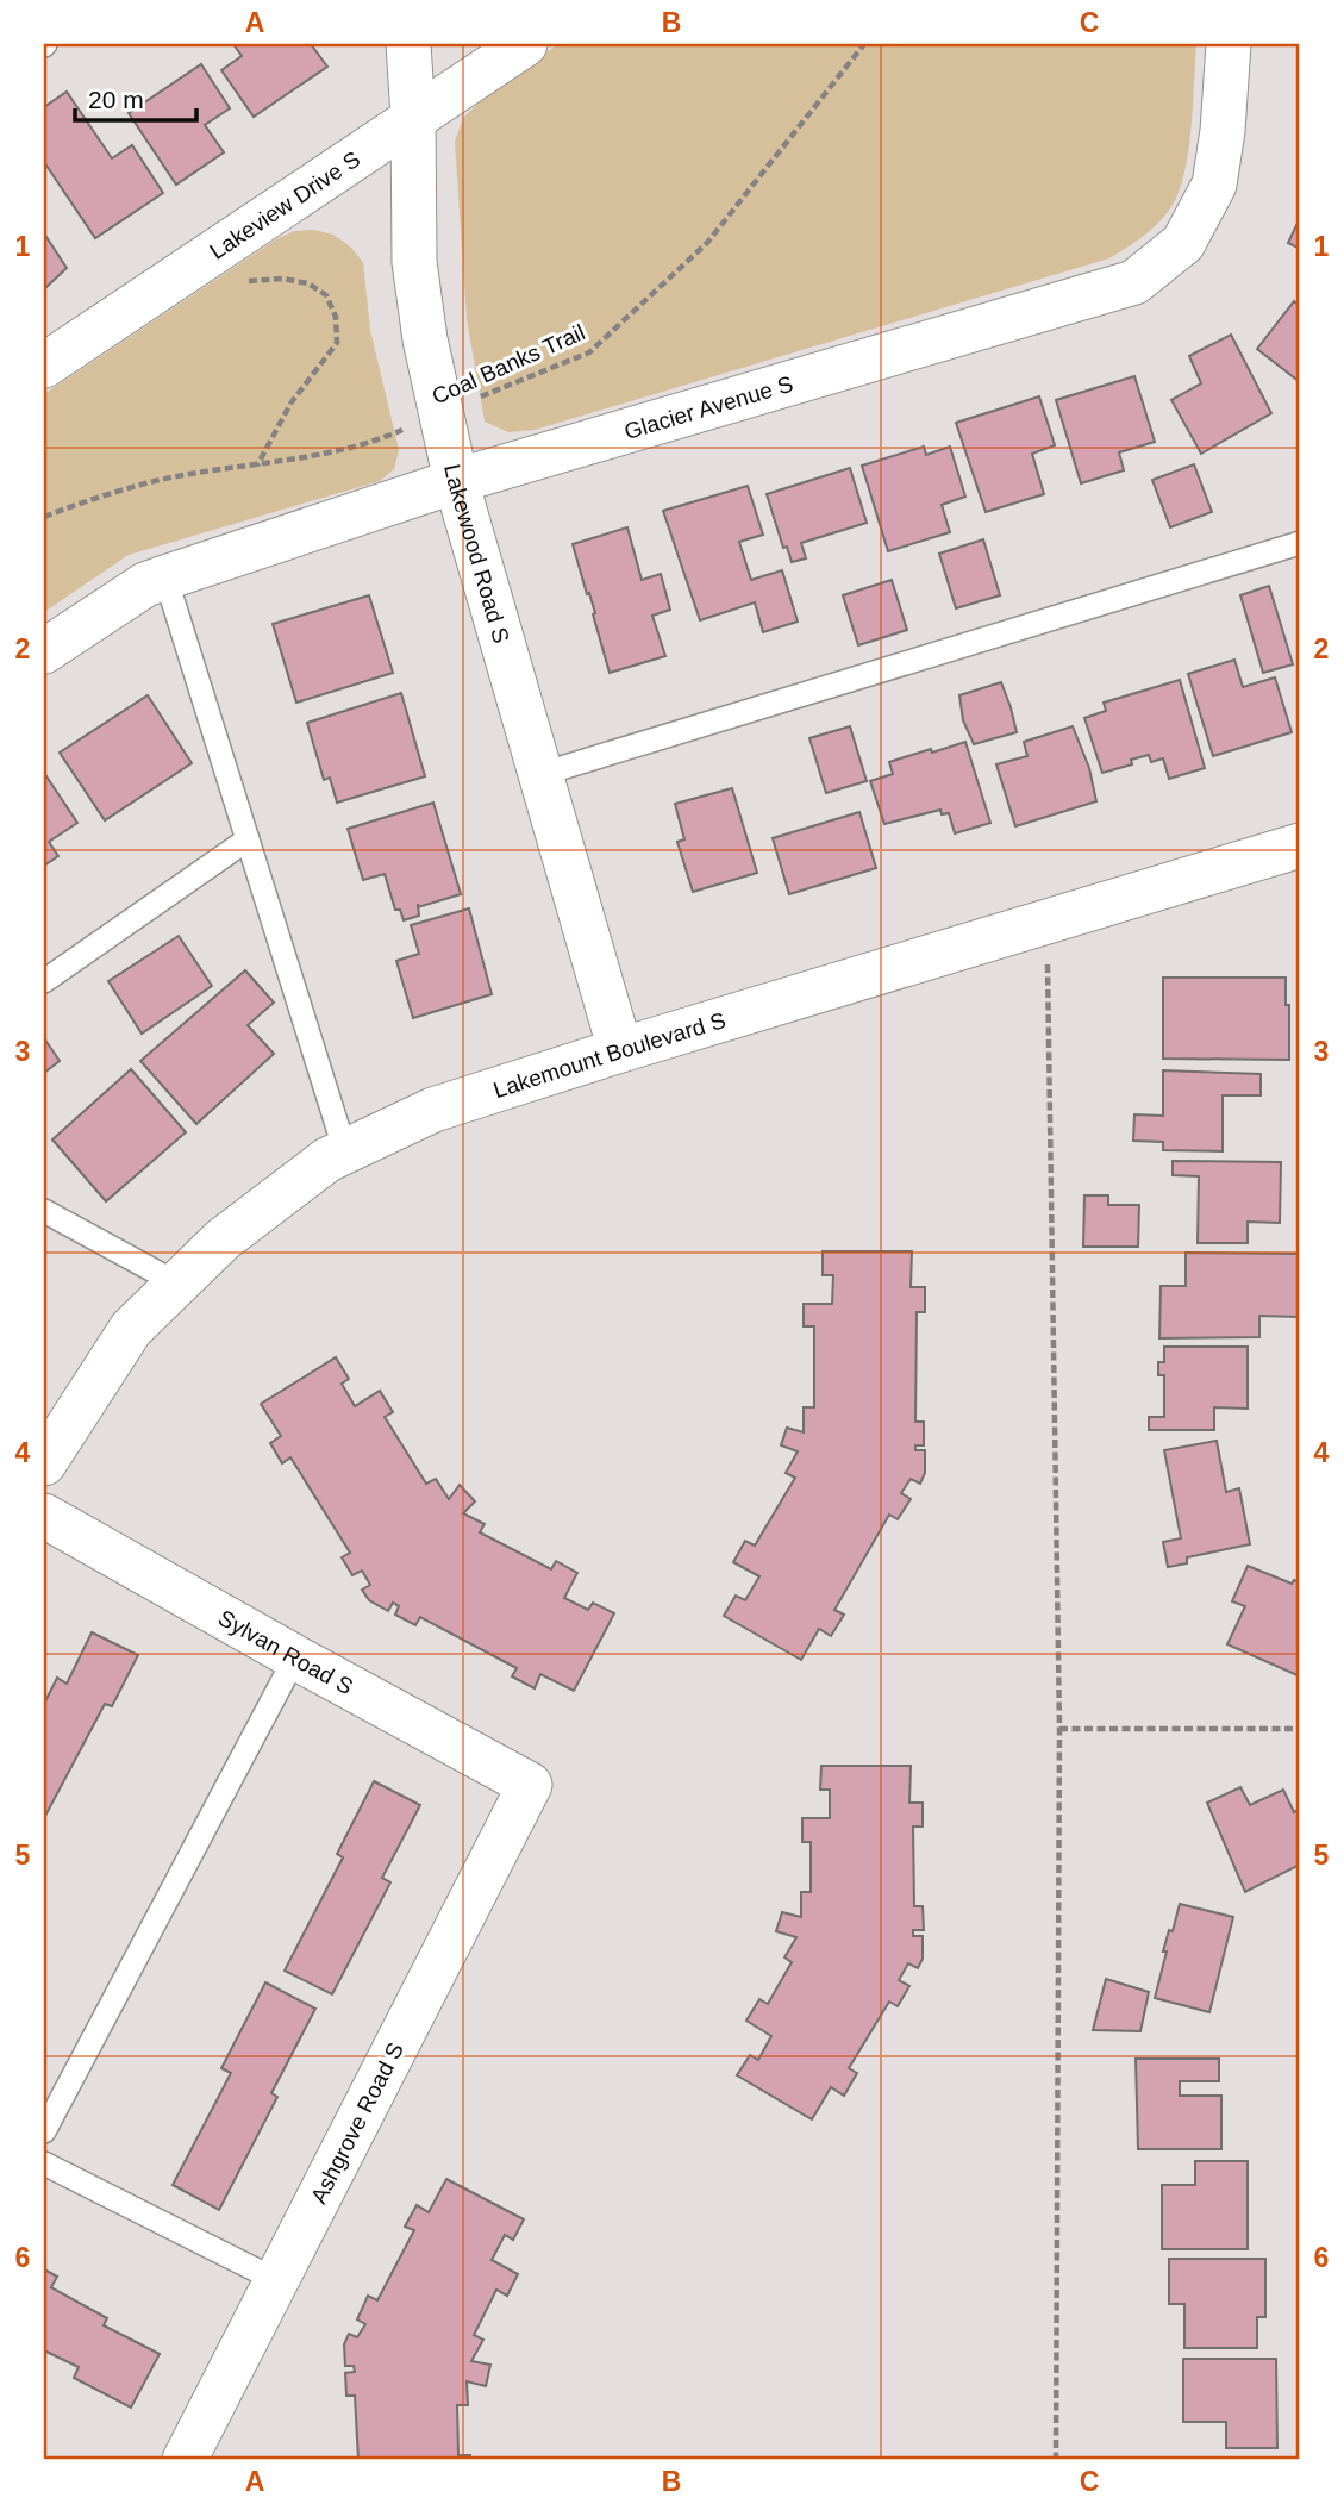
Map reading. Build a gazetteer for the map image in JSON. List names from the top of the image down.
{
  "streets": {
    "street": [
      "Lakeview Drive S",
      "Glacier Avenue S",
      "Lakewood Road S",
      "Lakemount Boulevard S",
      "Sylvan Road S",
      "Ashgrove Road S"
    ],
    "path": ["Coal Banks Trail"]
  },
  "crossings": [
    ["Lakeview Drive S", "Lakewood Road S"],
    ["Coal Banks Trail", "Lakewood Road S"],
    ["Glacier Avenue S", "Lakewood Road S"],
    ["Lakewood Road S", "Lakemount Boulevard S"],
    ["Sylvan Road S", "Ashgrove Road S"]
  ],
  "scale_bar": "20 m",
  "grid": {
    "columns": ["A", "B", "C"],
    "rows": [
      "1",
      "2",
      "3",
      "4",
      "5",
      "6"
    ]
  }
}
